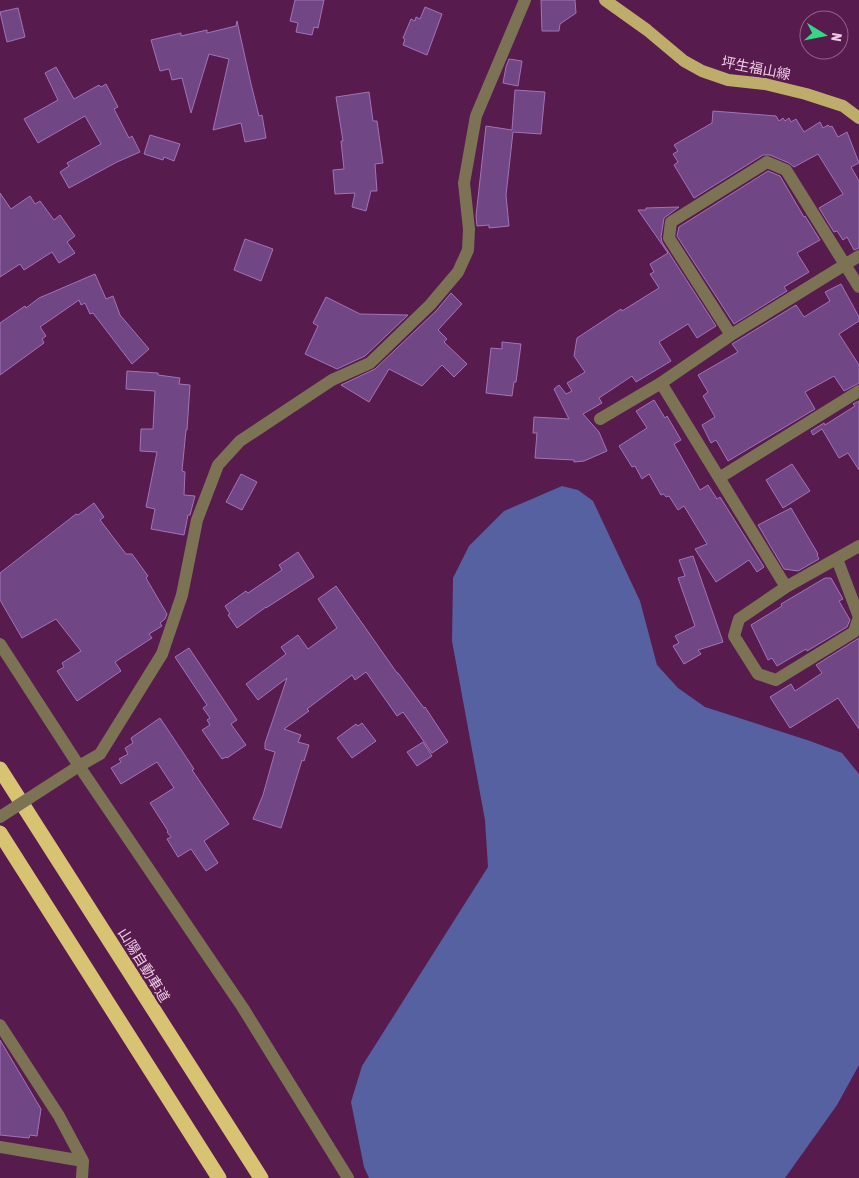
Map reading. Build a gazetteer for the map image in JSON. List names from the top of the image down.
{
  "streets": {
    "highway": ["山陽自動車道"],
    "main road": ["坪生福山線"]
  },
  "north": "right"
}
